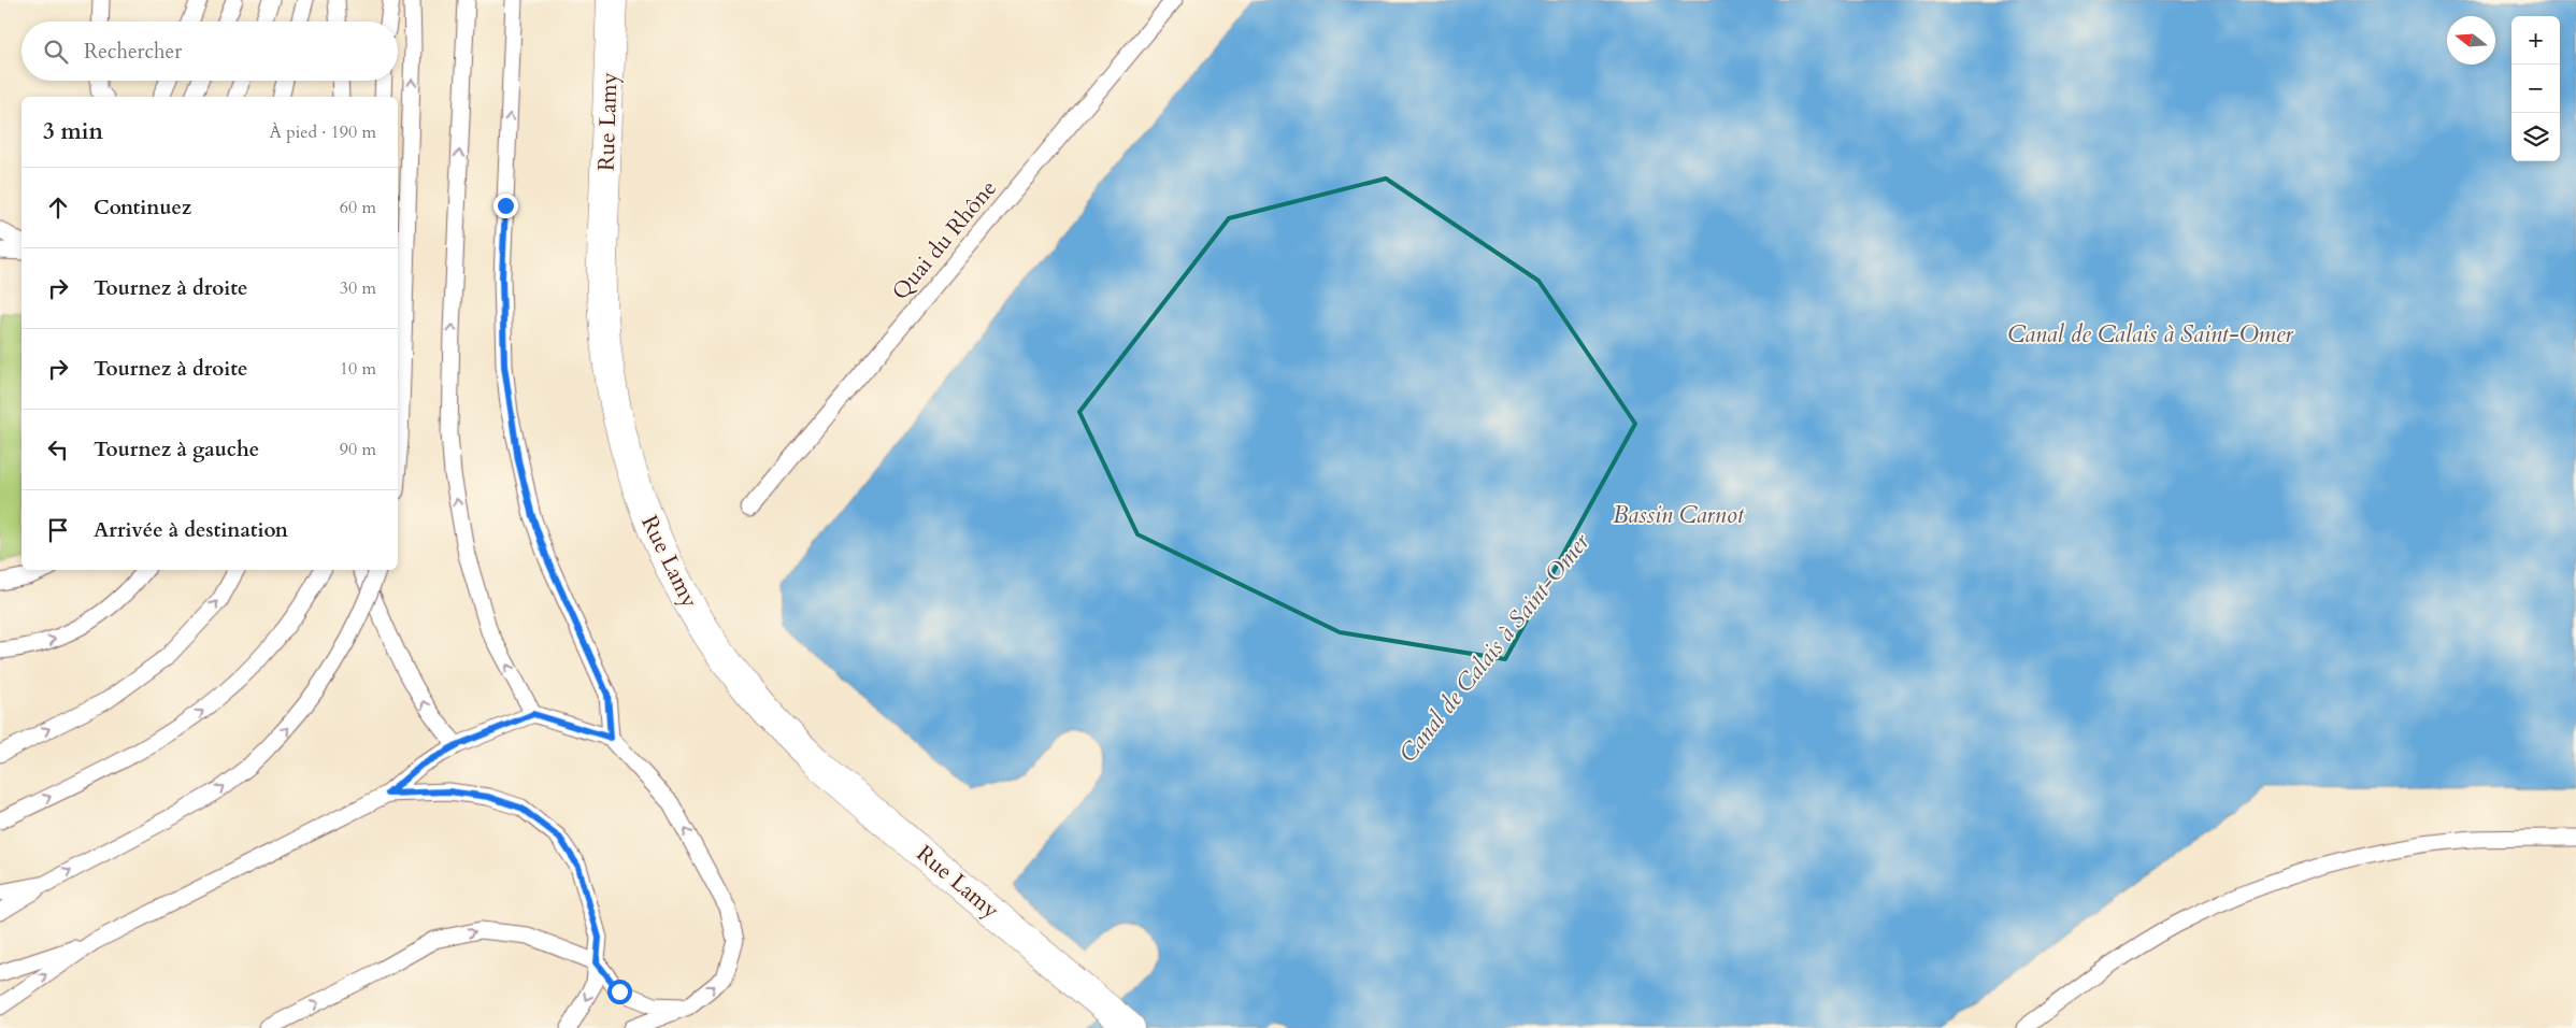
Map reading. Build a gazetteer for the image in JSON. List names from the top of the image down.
{
  "streets": {
    "street": ["Rue Lamy"],
    "lane": ["Quai du Rhône"]
  },
  "water": ["Canal de Calais à Saint-Omer", "Bassin Carnot"],
  "north": "left",
  "page": {
    "map_buttons": ["+", "−"],
    "search": "Rechercher",
    "heading": ["3 min", "À pied · 190 m"],
    "list": [
      ["Continuez", "60 m"],
      ["Tournez à droite", "30 m"],
      ["Tournez à droite", "10 m"],
      ["Tournez à gauche", "90 m"],
      "Arrivée à destination"
    ]
  }
}
